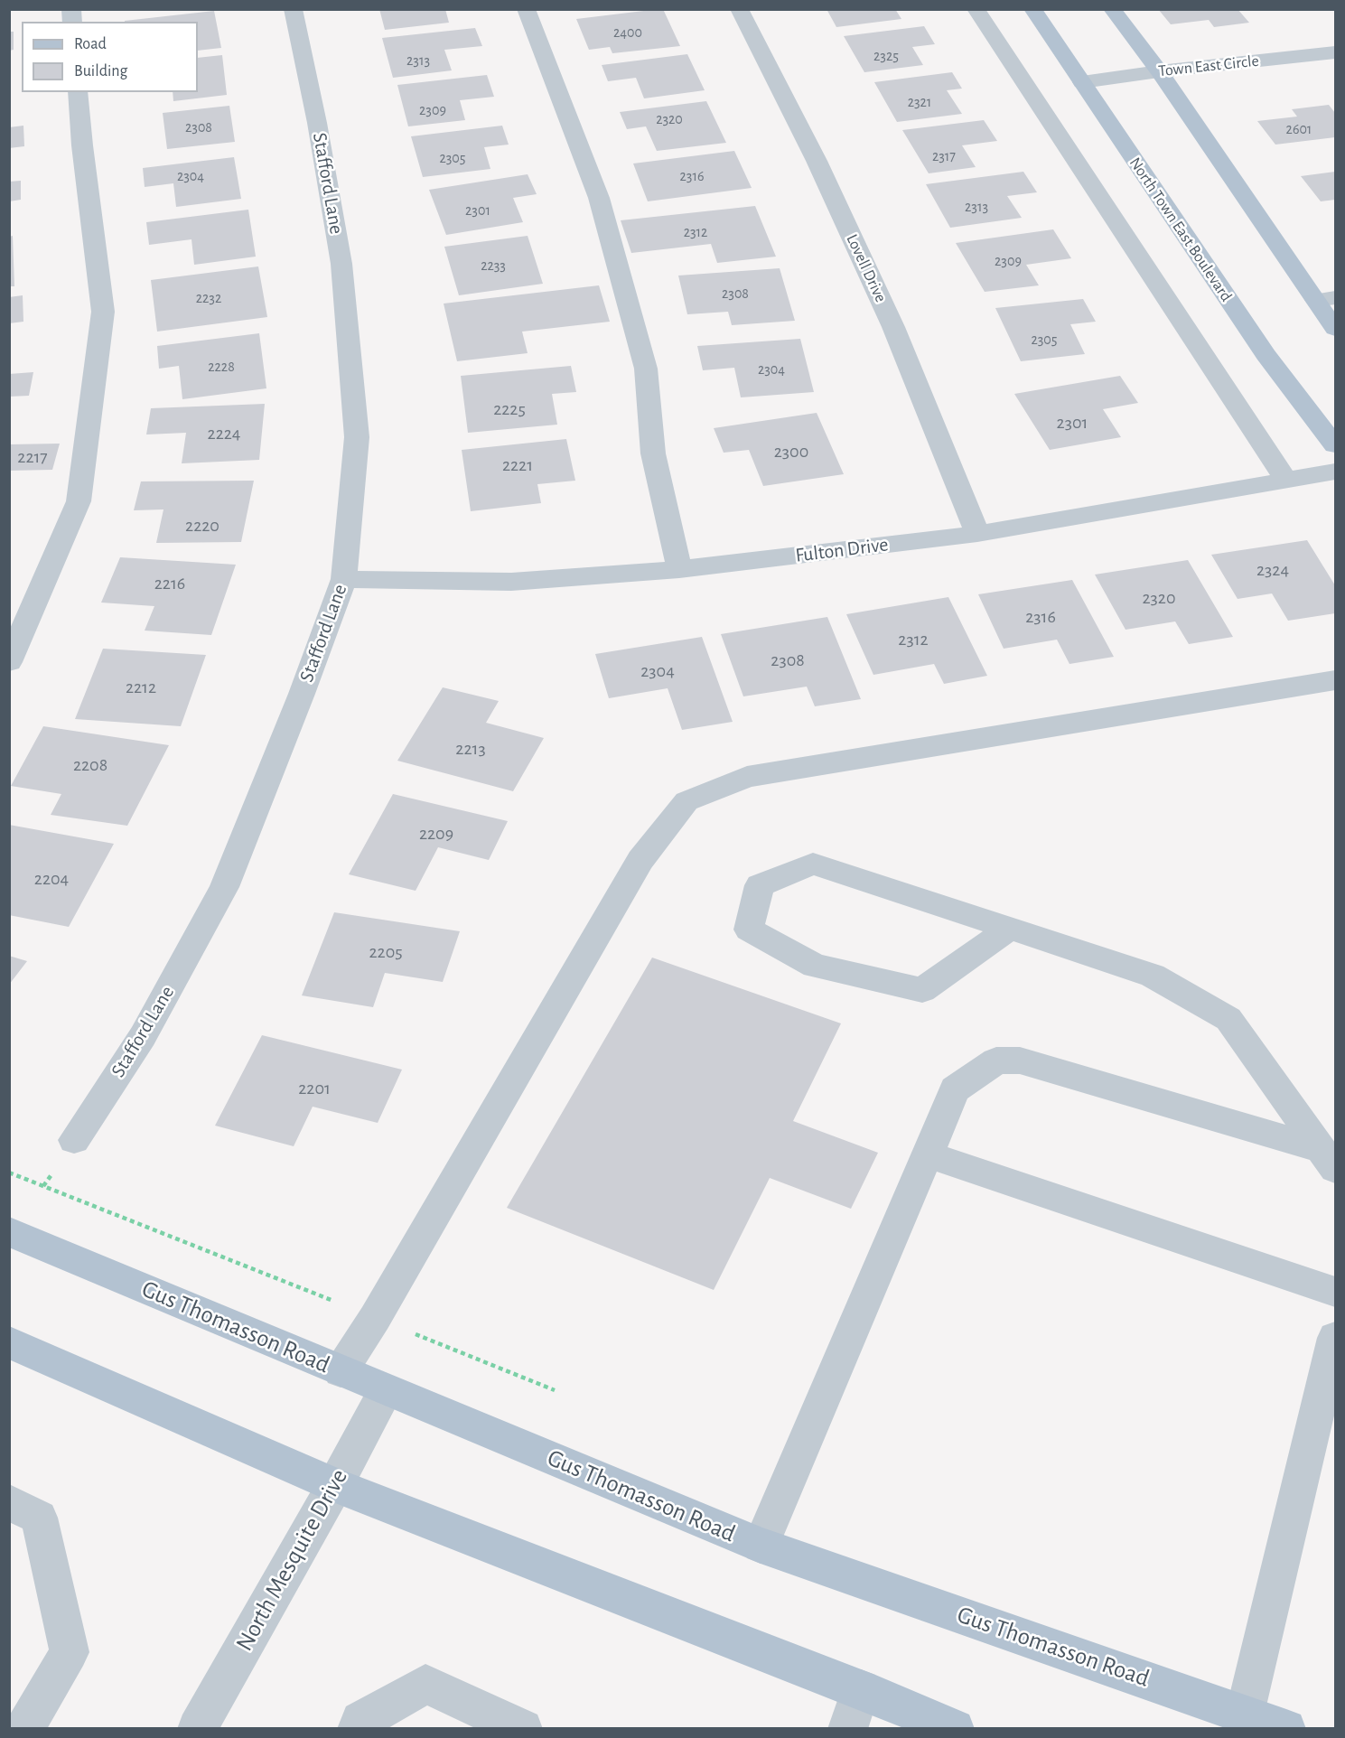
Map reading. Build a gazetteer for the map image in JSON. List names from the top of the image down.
{
  "streets": {
    "main road": ["North Town East Boulevard", "Gus Thomasson Road"],
    "street": [
      "Town East Circle",
      "Stafford Lane",
      "Lovell Drive",
      "Fulton Drive",
      "North Mesquite Drive"
    ]
  },
  "crossings": [
    ["Town East Circle", "North Town East Boulevard"],
    ["Stafford Lane", "Fulton Drive"],
    ["Lovell Drive", "Fulton Drive"],
    ["Gus Thomasson Road", "North Mesquite Drive"]
  ],
  "house_numbers": [
    "2400",
    "2325",
    "2313",
    "2321",
    "2309",
    "2320",
    "2308",
    "2601",
    "2317",
    "2305",
    "2304",
    "2316",
    "2313",
    "2301",
    "2312",
    "2309",
    "2233",
    "2308",
    "2232",
    "2305",
    "2228",
    "2304",
    "2225",
    "2301",
    "2224",
    "2300",
    "2217",
    "2221",
    "2220",
    "2324",
    "2216",
    "2320",
    "2316",
    "2312",
    "2308",
    "2304",
    "2212",
    "2213",
    "2208",
    "2209",
    "2204",
    "2205",
    "2201"
  ],
  "legend": ["Road", "Building"]
}
